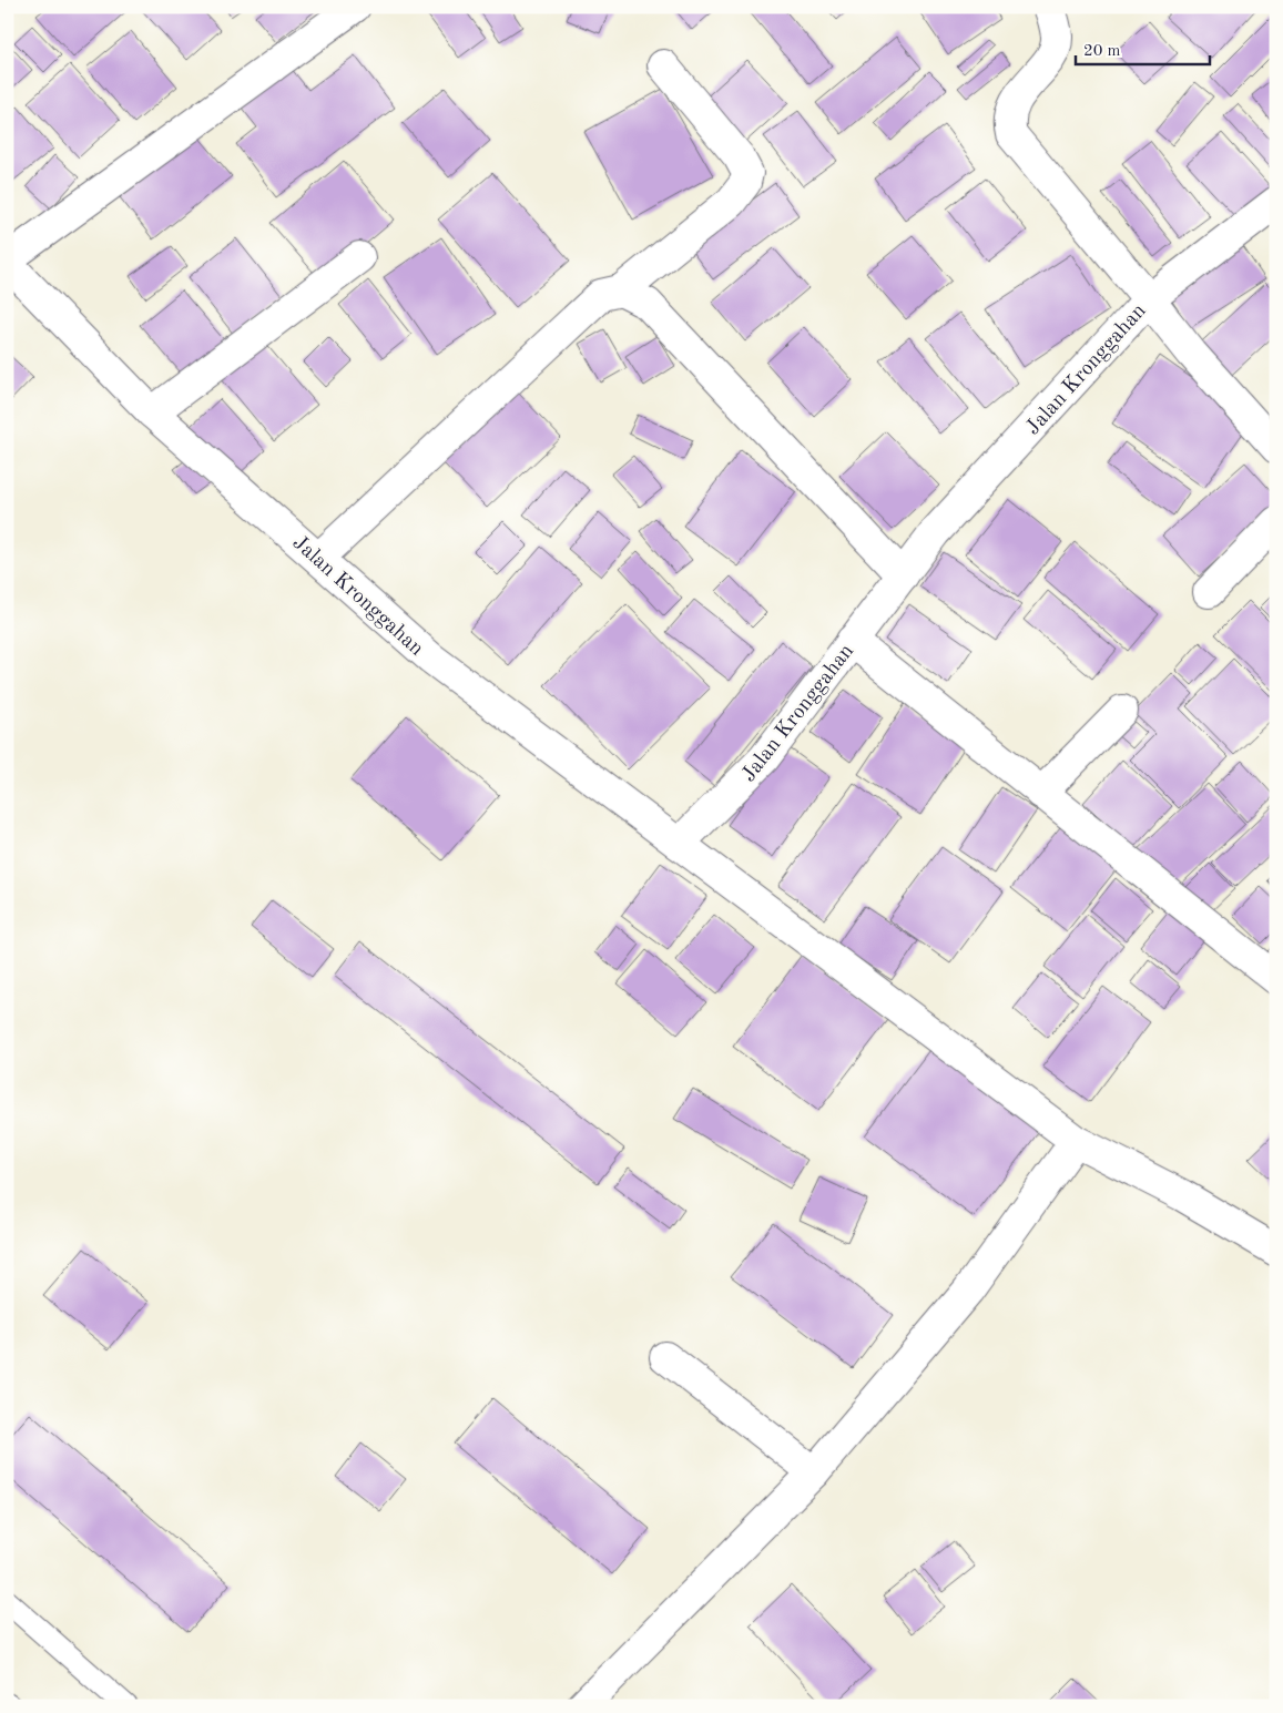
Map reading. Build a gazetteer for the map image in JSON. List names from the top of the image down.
{
  "streets": {
    "street": ["Jalan Kronggahan"]
  },
  "scale_bar": "20 m"
}
